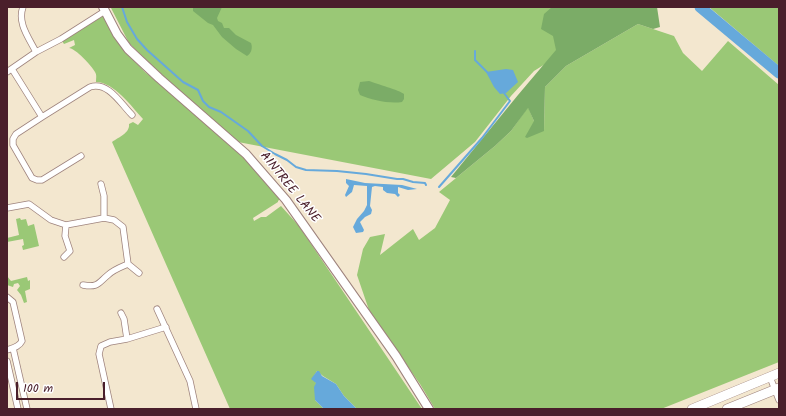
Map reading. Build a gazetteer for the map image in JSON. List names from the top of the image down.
{
  "streets": {
    "main road": ["AINTREE LANE"]
  },
  "scale_bar": "100 m"
}
